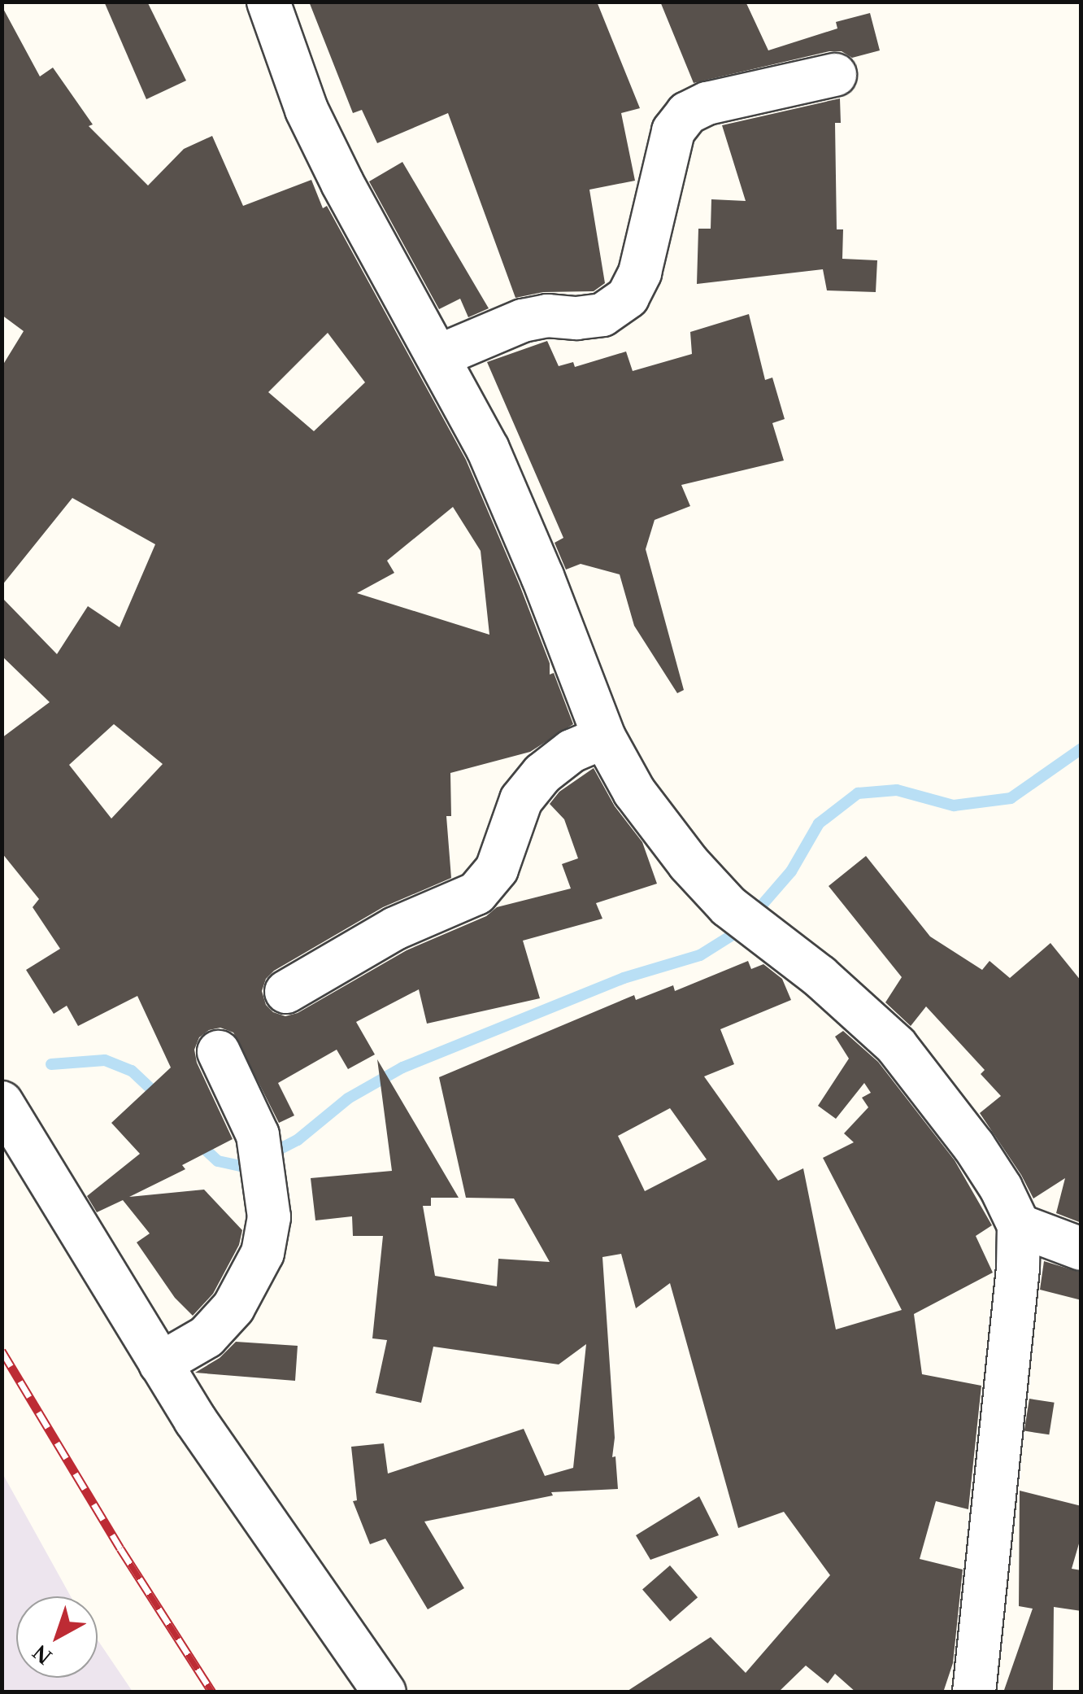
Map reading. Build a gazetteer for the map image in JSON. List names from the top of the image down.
{
  "north": "bottom left"
}
